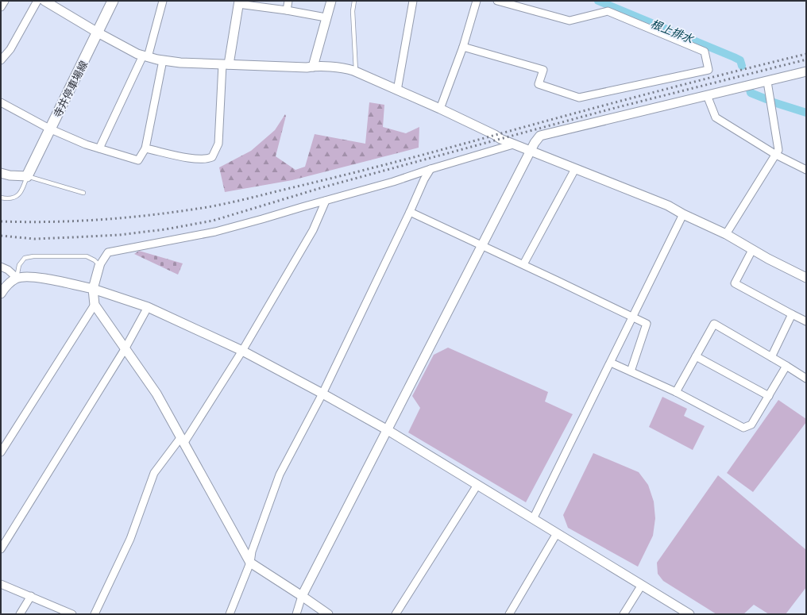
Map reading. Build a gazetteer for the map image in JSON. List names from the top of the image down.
{
  "streets": {
    "main road": ["寺井停車場線"]
  },
  "water": ["根上排水"]
}
